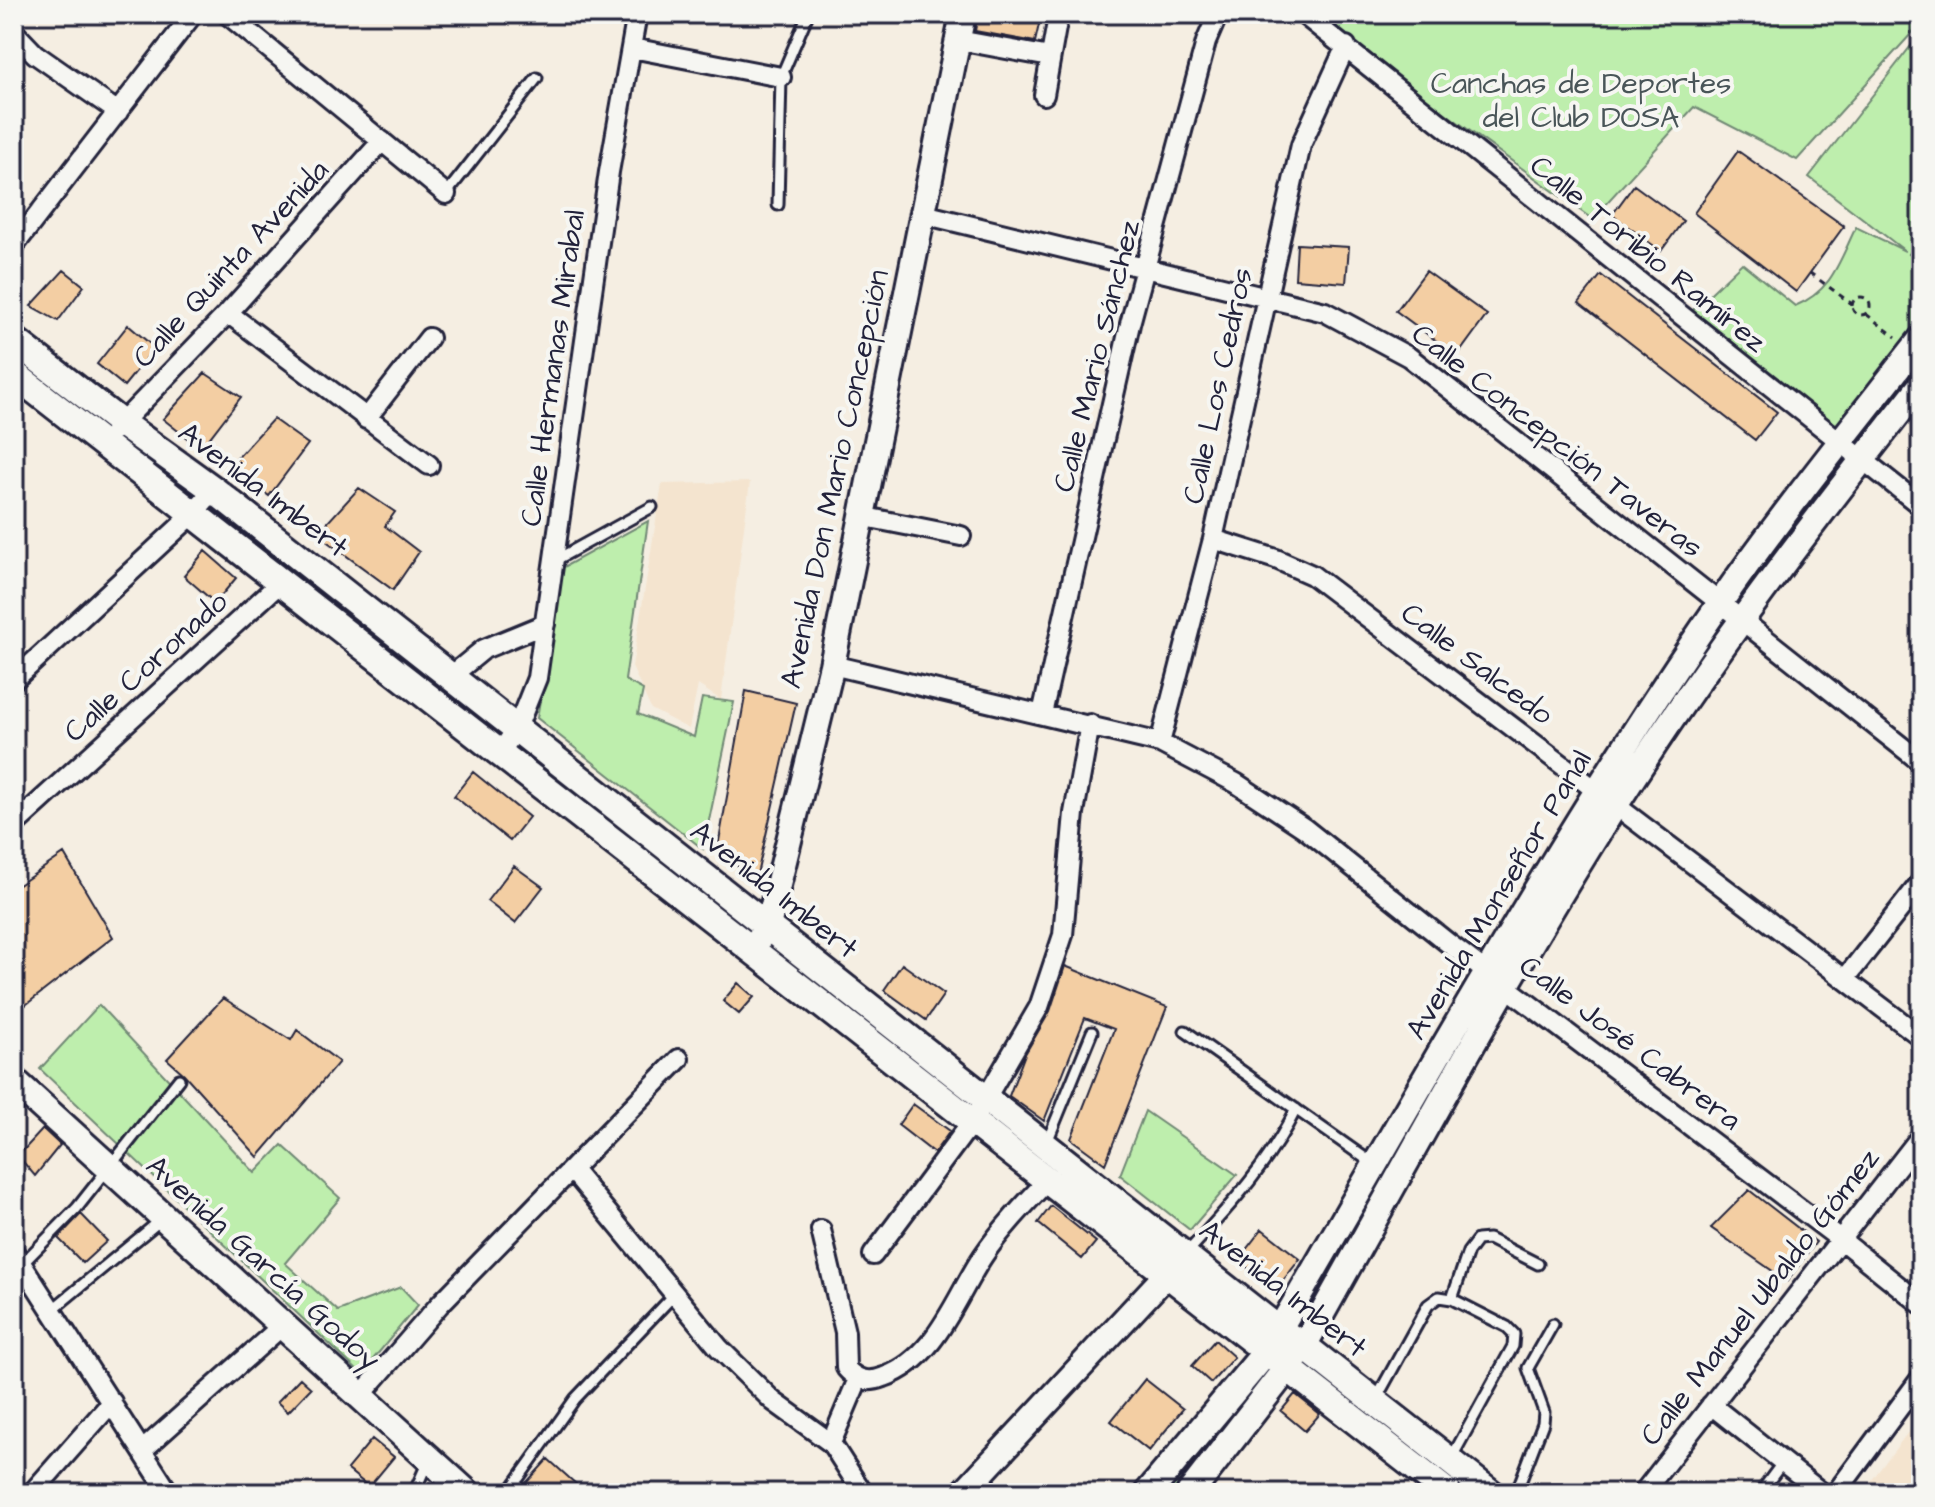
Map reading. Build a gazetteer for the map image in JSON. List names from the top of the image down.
{
  "streets": {
    "main road": ["Avenida Imbert", "Avenida Monseñor Panal", "Avenida García Godoy"],
    "street": [
      "Calle Toribio Ramírez",
      "Calle Quinta Avenida",
      "Calle Mario Sánchez",
      "Calle Hermanas Mirabal",
      "Calle Los Cedros",
      "Calle Concepción Taveras",
      "Avenida Don Mario Concepción",
      "Calle Salcedo",
      "Calle Coronado",
      "Calle José Cabrera",
      "Calle Manuel Ubaldo Gómez"
    ]
  },
  "crossings": [
    ["Calle Toribio Ramírez", "Calle Los Cedros"],
    ["Calle Toribio Ramírez", "Avenida Monseñor Panal"],
    ["Calle Quinta Avenida", "Avenida Imbert"],
    ["Calle Mario Sánchez", "Calle Concepción Taveras"],
    ["Calle Mario Sánchez", "Calle José Cabrera"],
    ["Calle Hermanas Mirabal", "Avenida Imbert"],
    ["Calle Los Cedros", "Calle Concepción Taveras"],
    ["Calle Los Cedros", "Calle Salcedo"],
    ["Calle Los Cedros", "Calle José Cabrera"],
    ["Calle Concepción Taveras", "Avenida Don Mario Concepción"],
    ["Calle Concepción Taveras", "Avenida Monseñor Panal"],
    ["Avenida Don Mario Concepción", "Avenida Imbert"],
    ["Avenida Don Mario Concepción", "Calle José Cabrera"],
    ["Avenida Imbert", "Calle Coronado"],
    ["Avenida Imbert", "Avenida Monseñor Panal"],
    ["Calle Salcedo", "Avenida Monseñor Panal"],
    ["Avenida Monseñor Panal", "Calle José Cabrera"],
    ["Calle José Cabrera", "Calle Manuel Ubaldo Gómez"]
  ],
  "parks": ["Canchas de Deportes del Club DOSA"]
}
